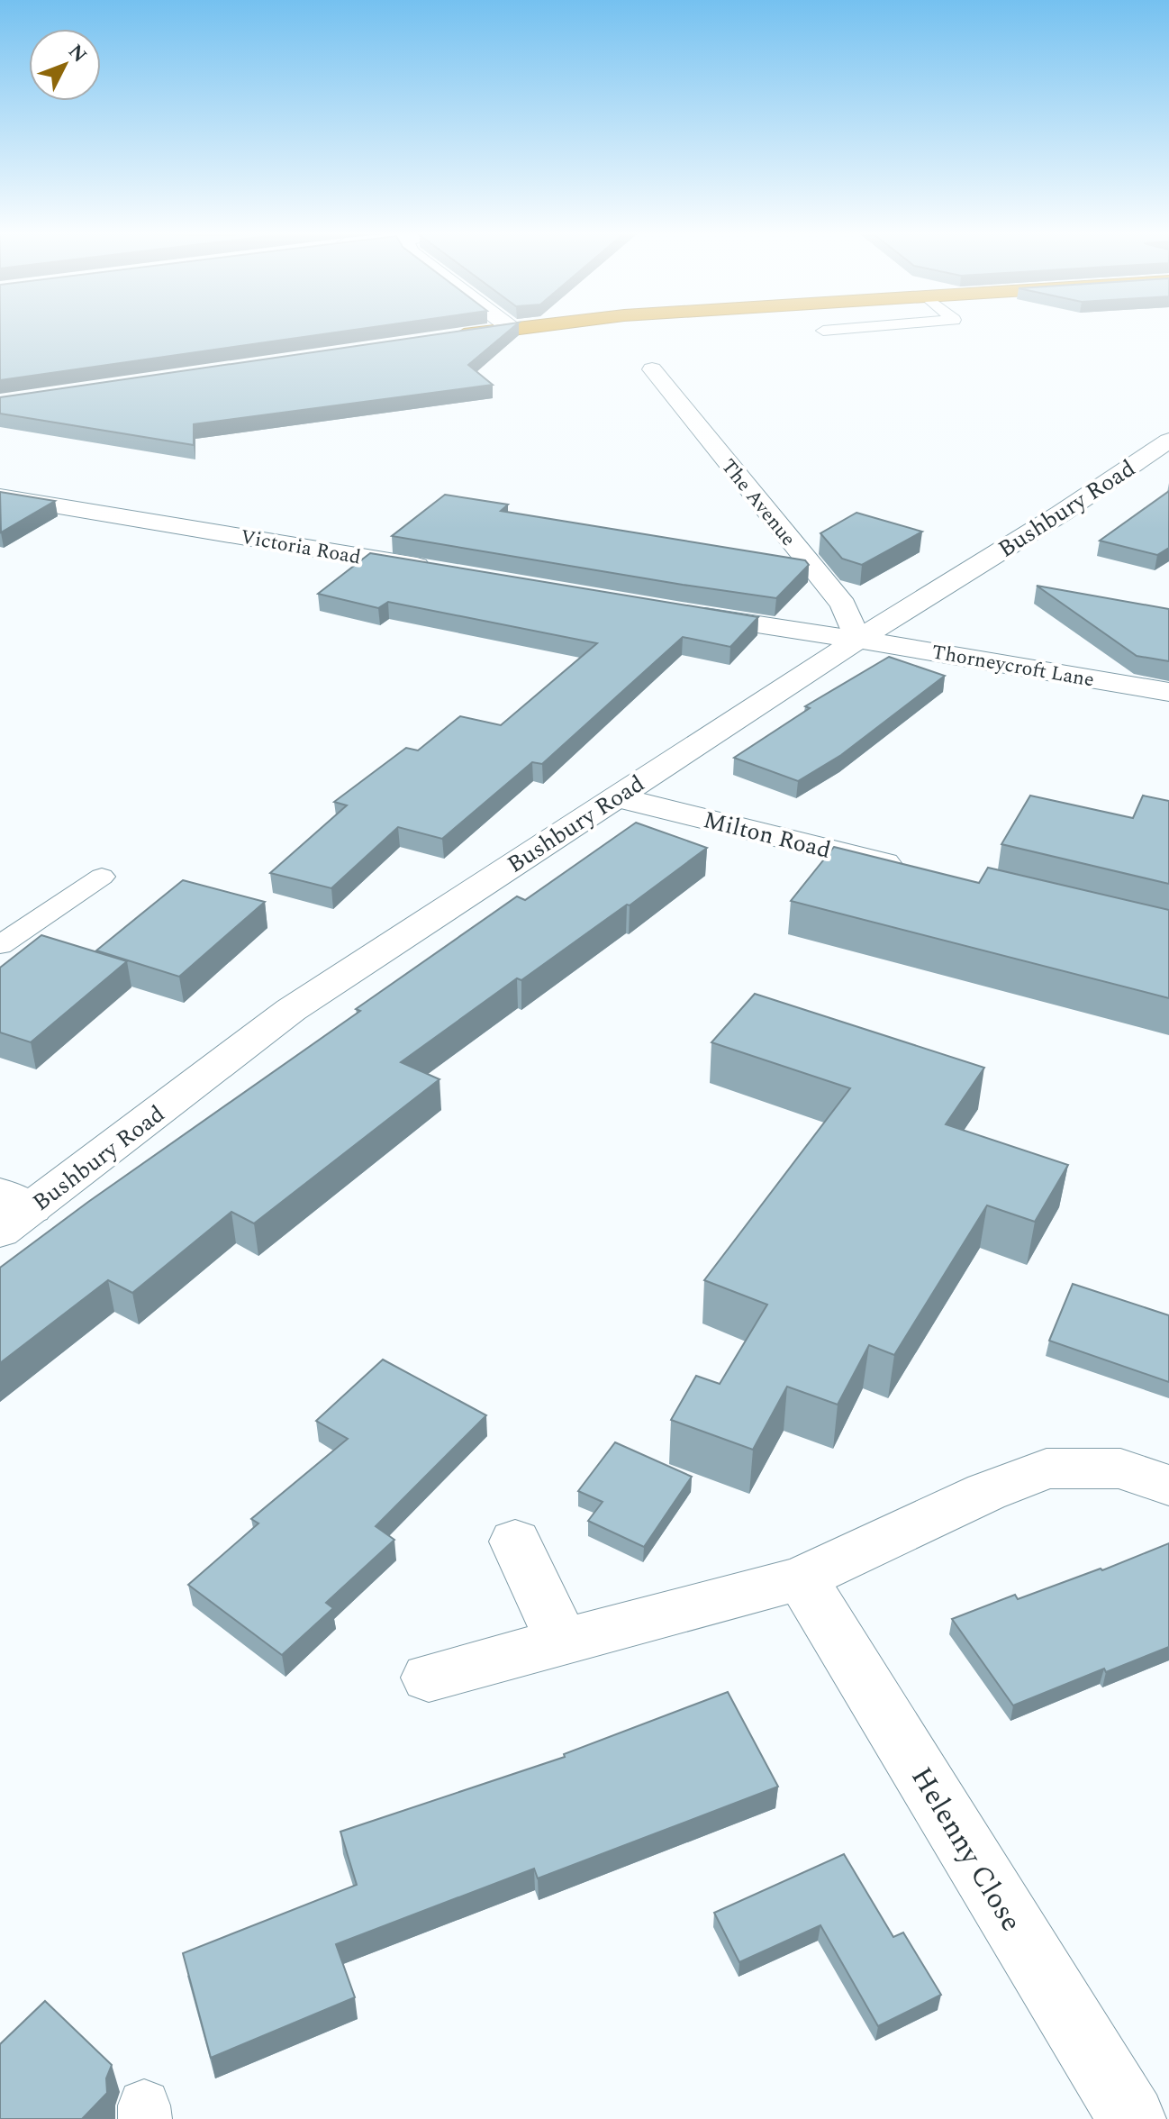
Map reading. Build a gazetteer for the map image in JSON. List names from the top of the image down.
{
  "streets": {
    "street": [
      "The Avenue",
      "Bushbury Road",
      "Victoria Road",
      "Thorneycroft Lane",
      "Milton Road",
      "Helenny Close"
    ]
  },
  "crossings": [
    ["The Avenue", "Bushbury Road"],
    ["The Avenue", "Thorneycroft Lane"],
    ["Bushbury Road", "Thorneycroft Lane"],
    ["Bushbury Road", "Milton Road"]
  ],
  "north": "top right"
}
